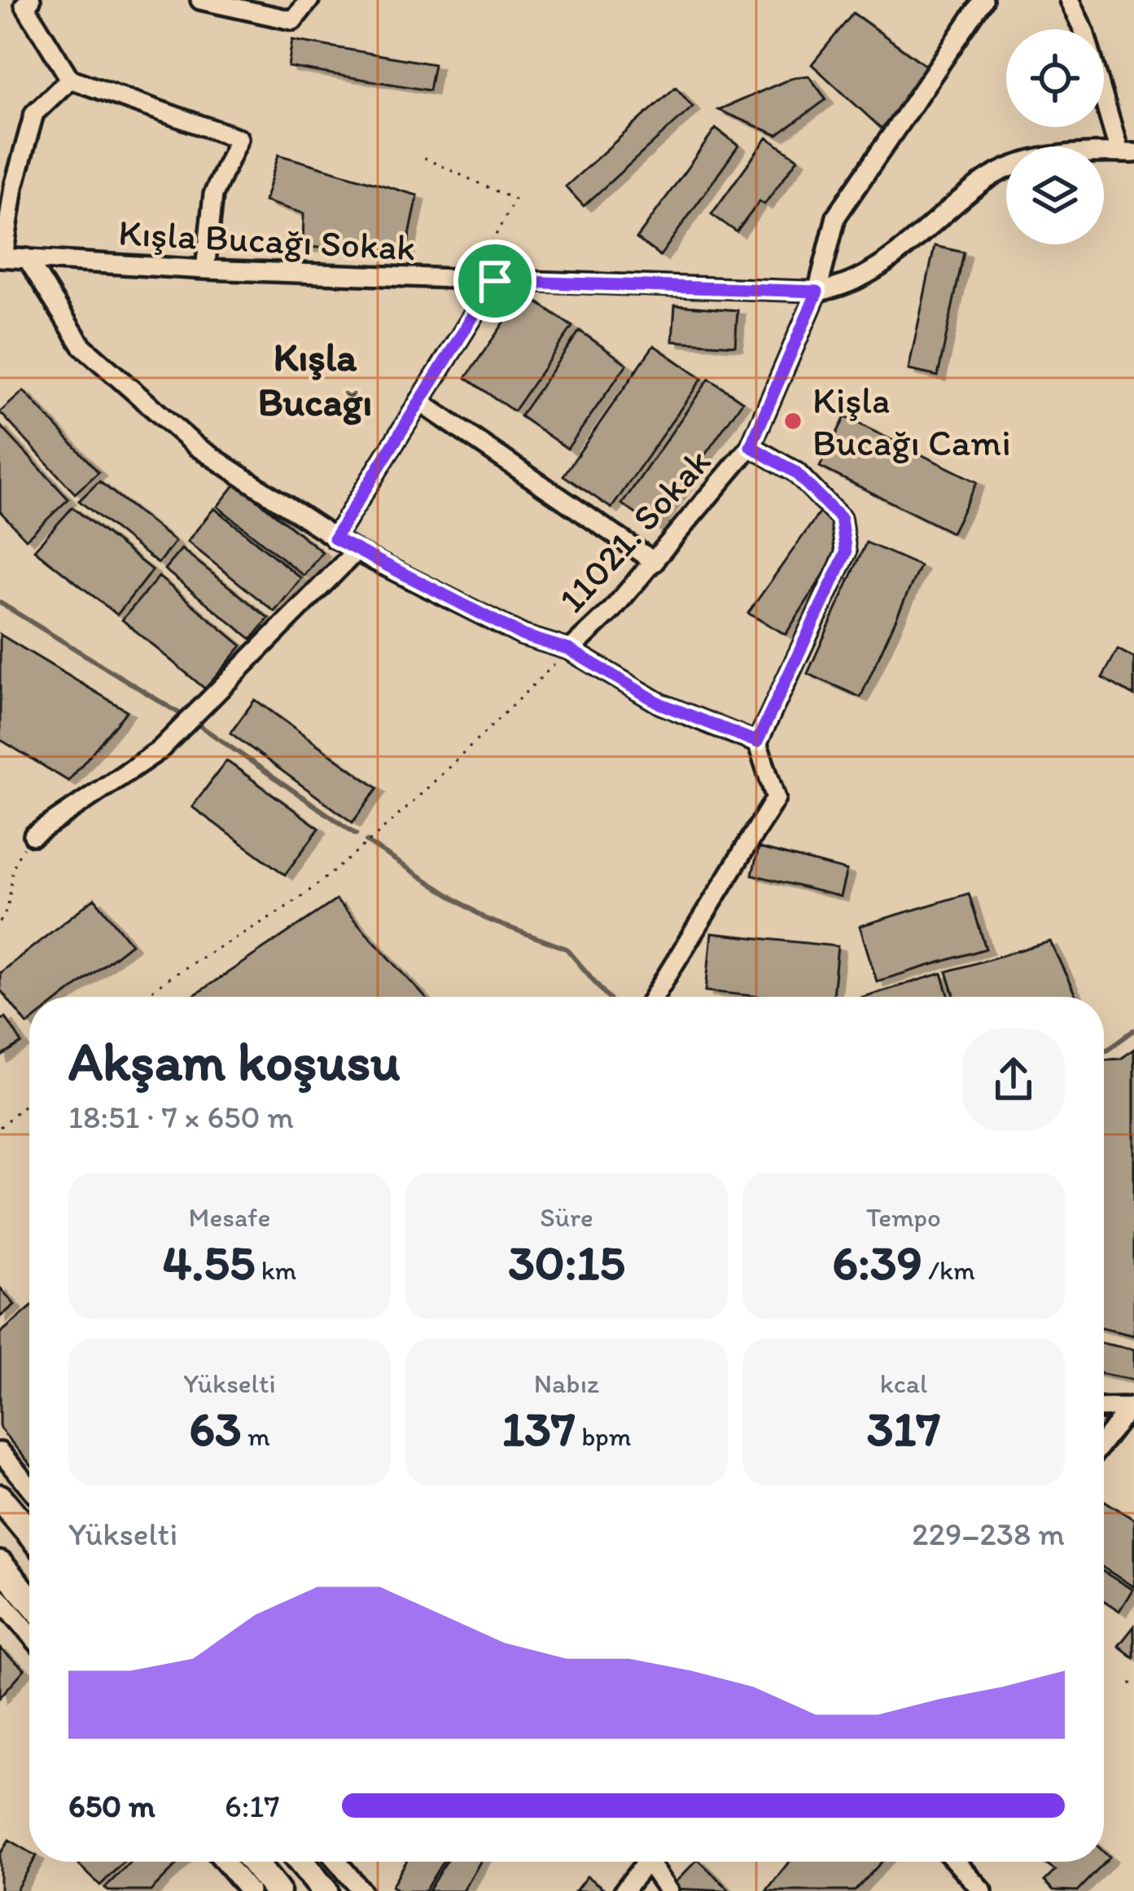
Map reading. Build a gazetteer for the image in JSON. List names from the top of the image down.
{
  "streets": {
    "street": ["Kışla Bucağı Sokak", "11021. Sokak"]
  },
  "crossings": [
    ["Kışla Bucağı Sokak", "11021. Sokak"]
  ],
  "districts": ["Kışla Bucağı"],
  "places": ["Kişla Bucağı Cami"],
  "page": {
    "heading": ["Akşam koşusu", "18:51 · 7 × 650 m"],
    "stats": [
      ["Mesafe", "4.55 km"],
      ["Süre", "30:15"],
      ["Tempo", "6:39 /km"],
      ["Yükselti", "63 m"],
      ["Nabız", "137 bpm"],
      ["kcal", "317"]
    ],
    "chart": ["Yükselti", "229–238 m"],
    "list": [
      {
        "name": "650 m",
        "note": "6:17"
      }
    ]
  }
}
